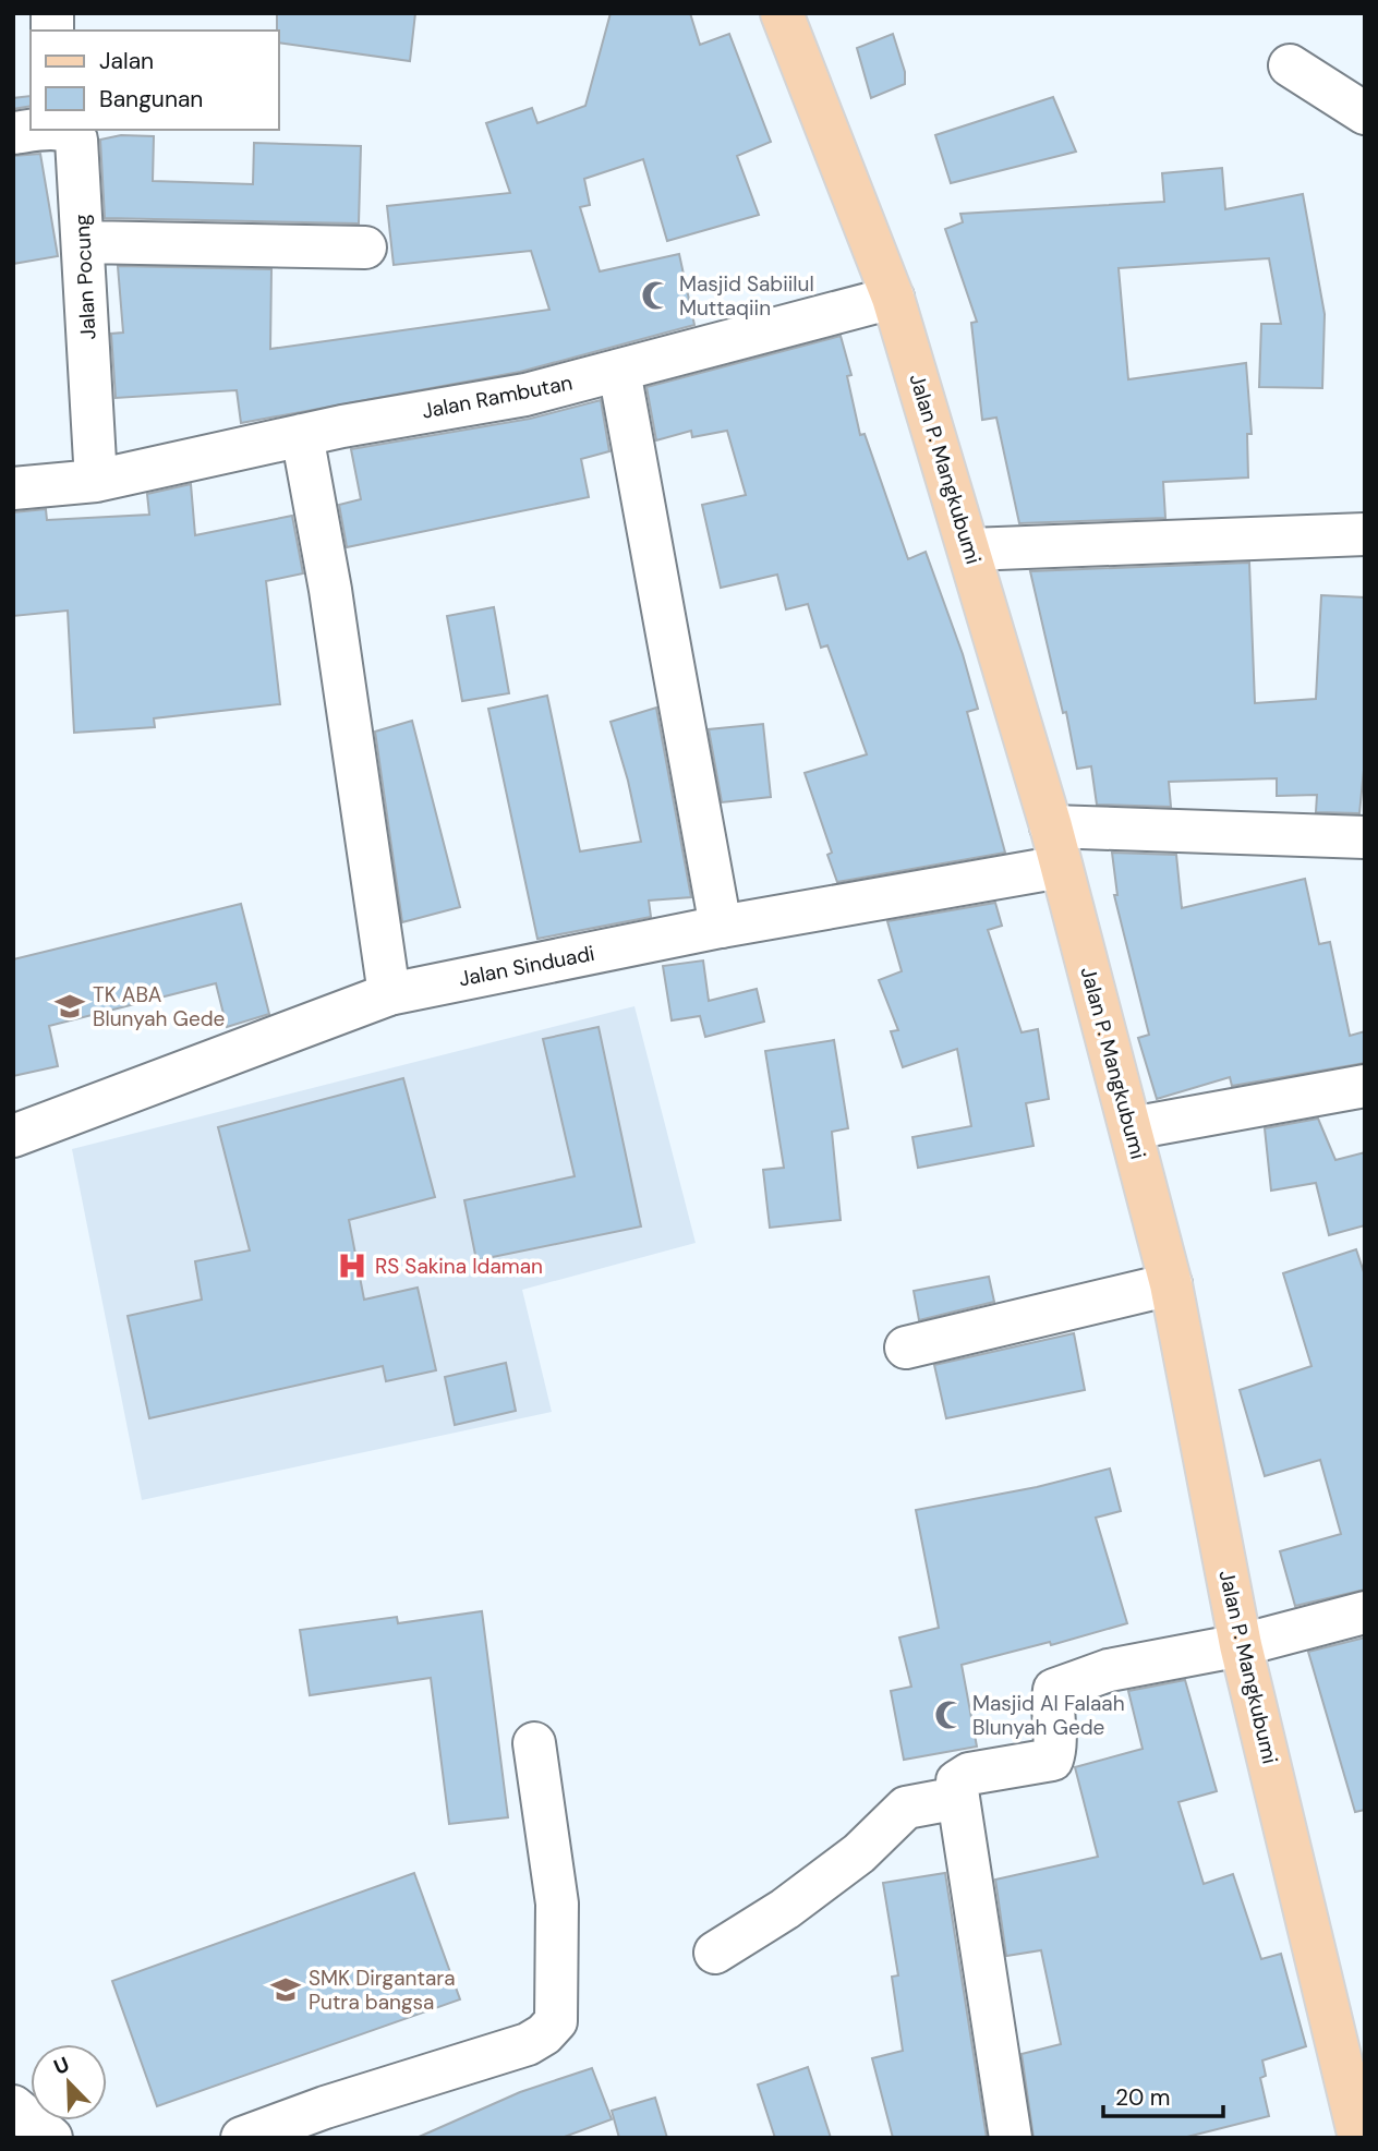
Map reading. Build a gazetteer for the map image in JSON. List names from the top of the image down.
{
  "streets": {
    "main road": ["Jalan P. Mangkubumi"],
    "street": ["Jalan Pocung", "Jalan Rambutan", "Jalan Sinduadi"]
  },
  "crossings": [
    ["Jalan Pocung", "Jalan Rambutan"],
    ["Jalan Rambutan", "Jalan P. Mangkubumi"],
    ["Jalan P. Mangkubumi", "Jalan Sinduadi"]
  ],
  "places": {
    "mosque": ["Masjid Sabiilul Muttaqiin", "Masjid Al Falaah Blunyah Gede"],
    "school or university": ["TK ABA Blunyah Gede", "SMK Dirgantara Putra bangsa"],
    "hospital": ["RS Sakina Idaman"]
  },
  "legend": ["Jalan", "Bangunan"],
  "scale_bar": "20 m",
  "north": "top left"
}
